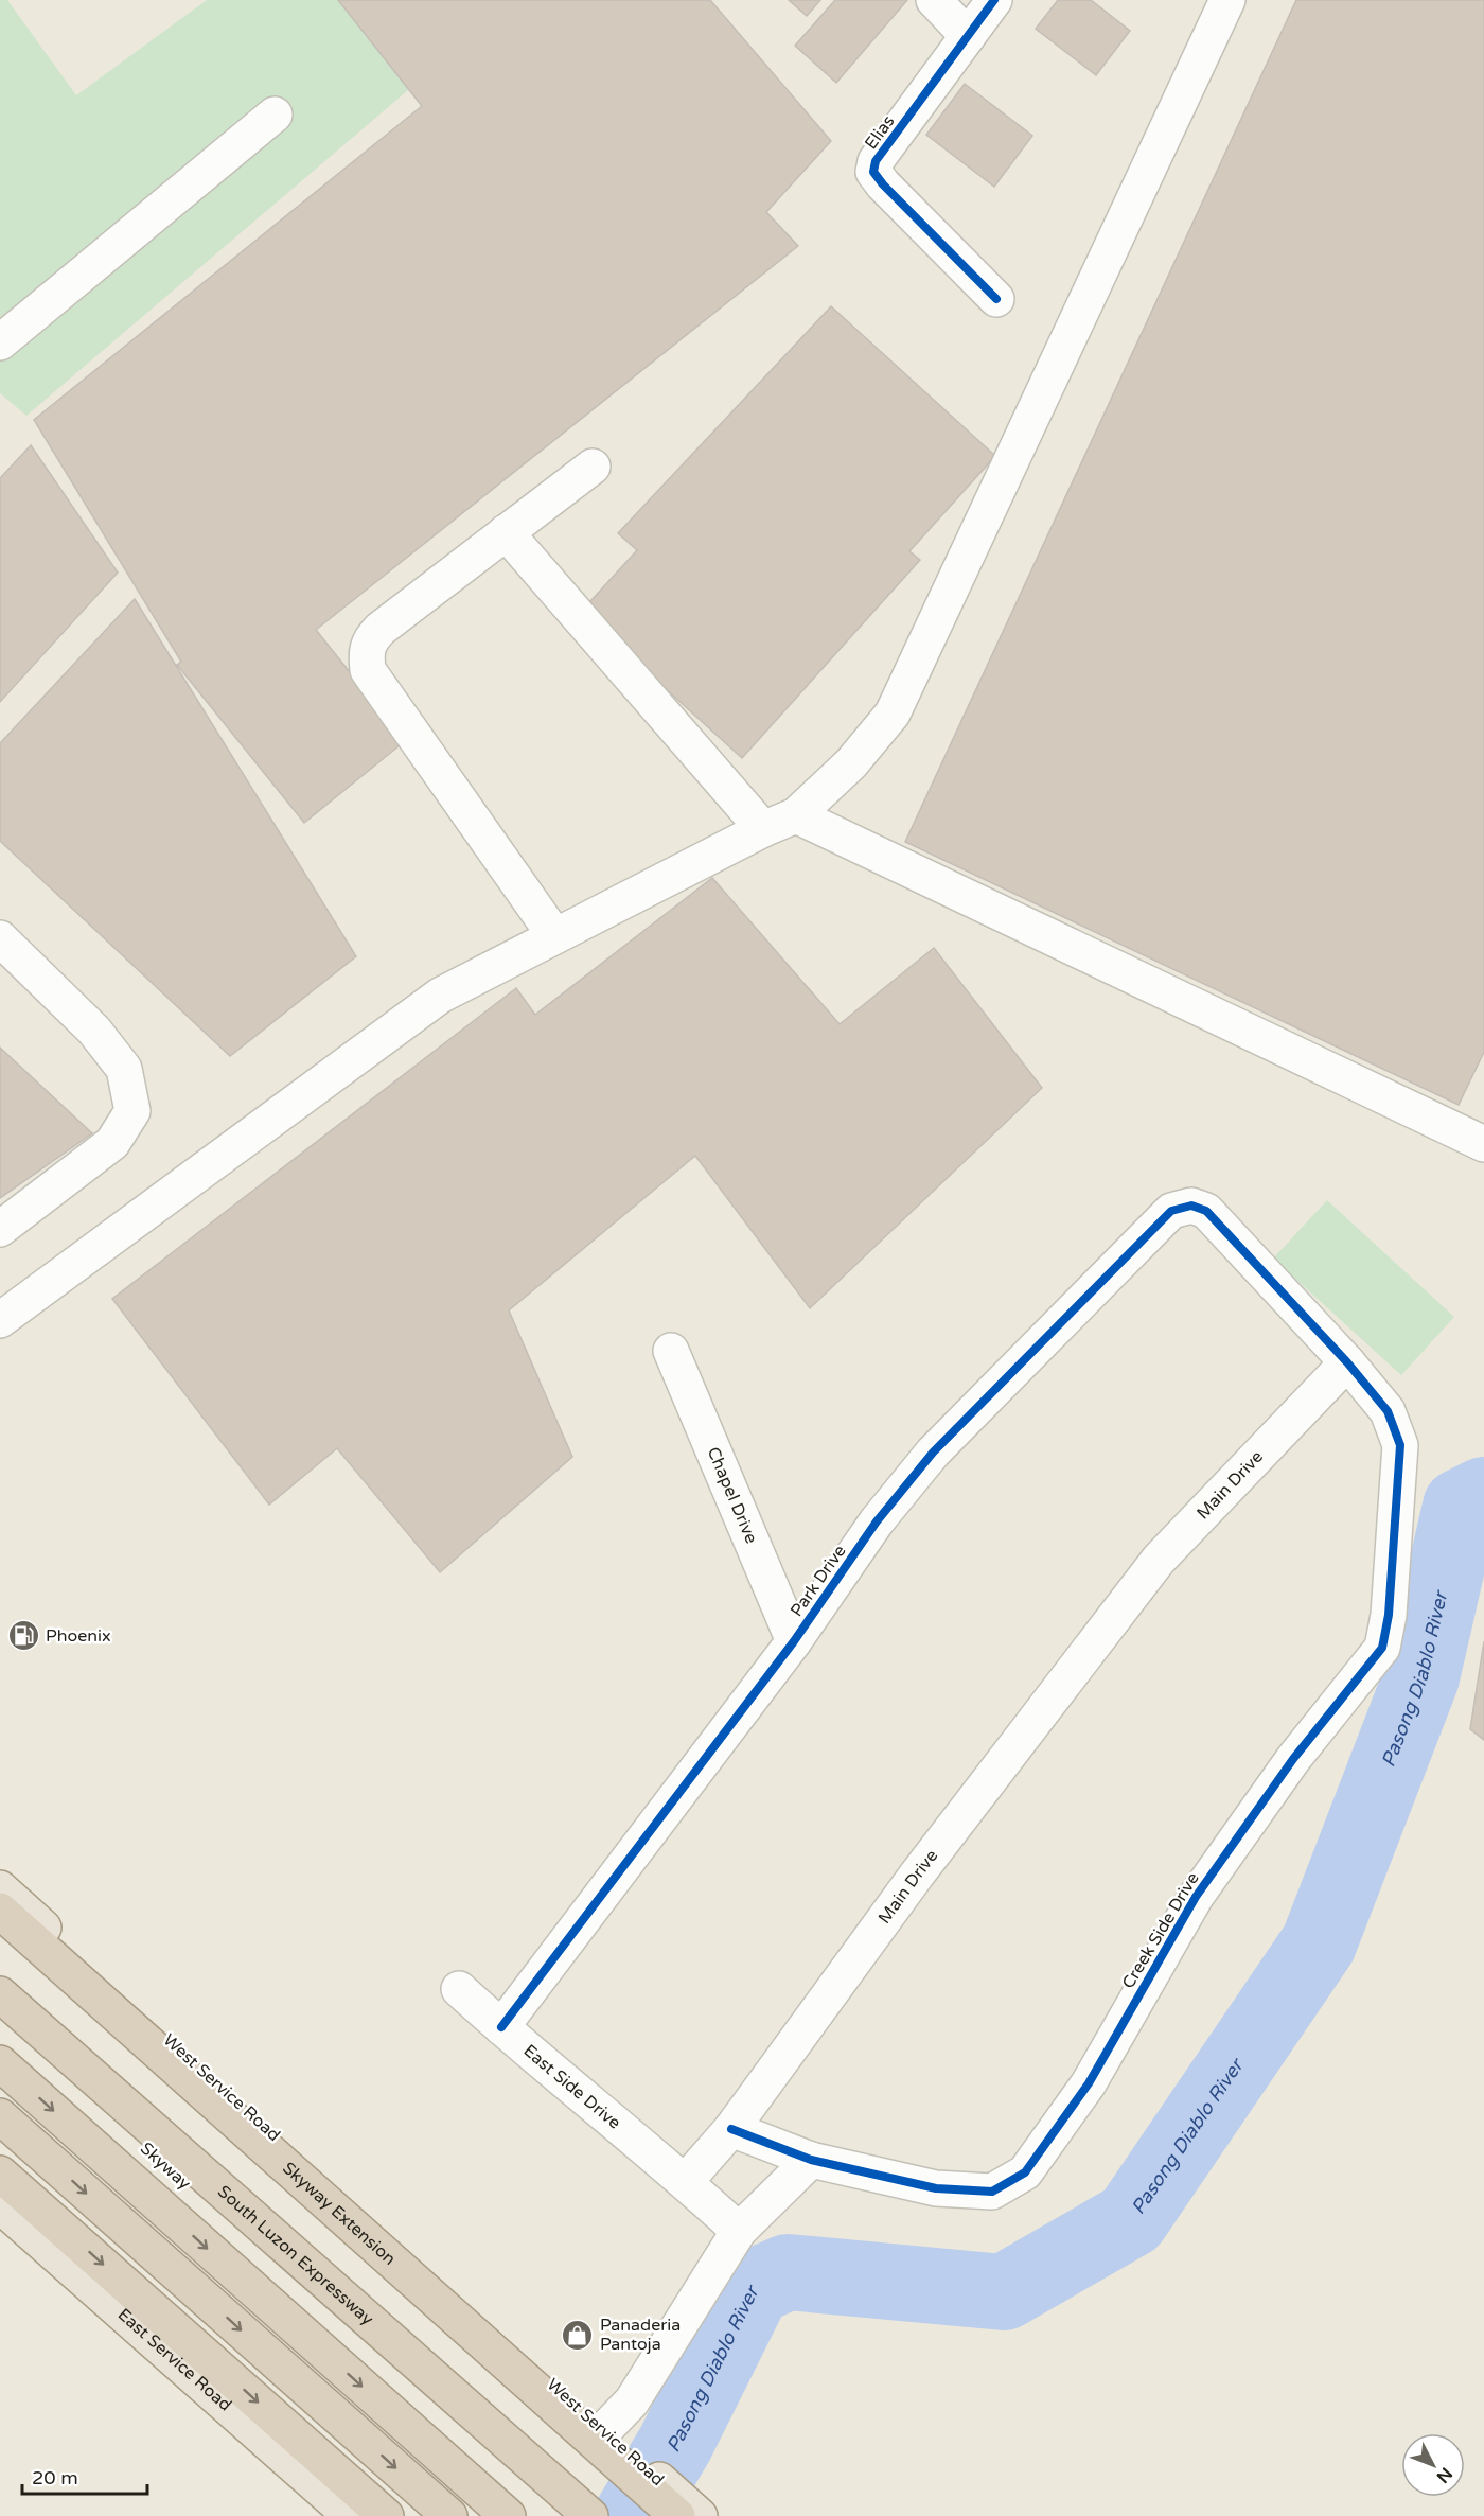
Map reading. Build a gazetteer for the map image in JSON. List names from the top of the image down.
{
  "streets": {
    "highway": ["Skyway", "Skyway Extension", "South Luzon Expressway"],
    "main road": ["West Service Road", "East Service Road"],
    "street": [
      "Elias",
      "Main Drive",
      "Chapel Drive",
      "Park Drive",
      "Creek Side Drive",
      "East Side Drive"
    ]
  },
  "crossings": [
    ["Main Drive", "Creek Side Drive"],
    ["Main Drive", "East Side Drive"],
    ["Chapel Drive", "Park Drive"],
    ["Park Drive", "Creek Side Drive"],
    ["Park Drive", "East Side Drive"],
    ["West Service Road", "Skyway Extension"]
  ],
  "water": ["Pasong Diablo River"],
  "places": {
    "fuel station": ["Phoenix"],
    "shop": ["Panaderia Pantoja"]
  },
  "scale_bar": "20 m",
  "north": "bottom right"
}
